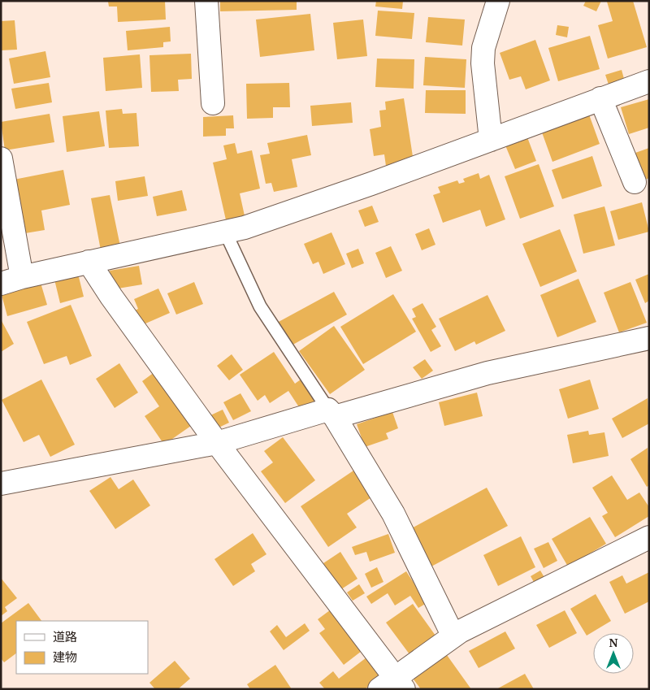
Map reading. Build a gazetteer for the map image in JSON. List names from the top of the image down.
{
  "legend": ["道路", "建物"],
  "north": "top"
}
